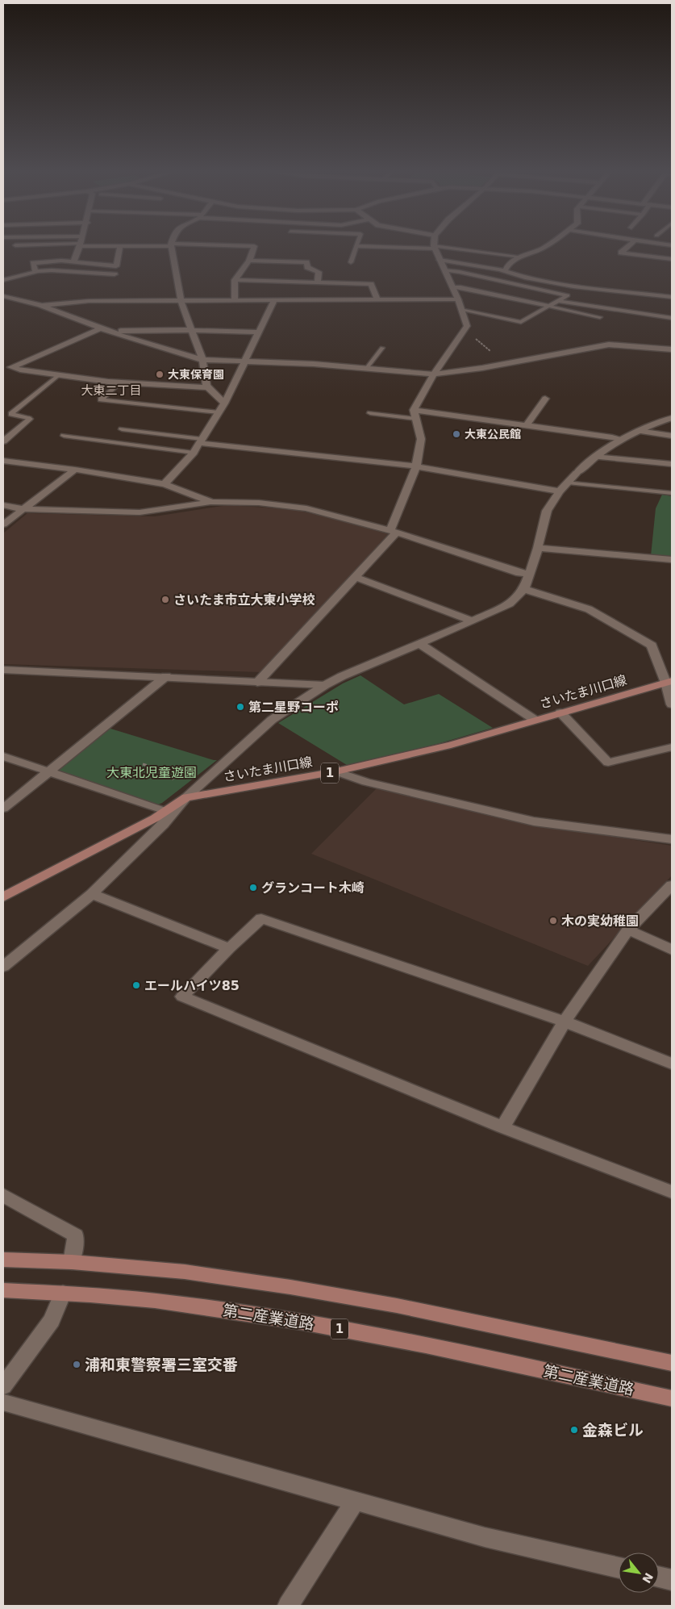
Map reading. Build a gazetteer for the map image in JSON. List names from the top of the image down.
{
  "streets": {
    "main road": ["さいたま川口線", "1", "第二産業道路"]
  },
  "districts": ["大東二丁目"],
  "parks": ["大東北児童遊園"],
  "places": [
    "大東保育園",
    "大東公民館",
    "さいたま市立大東小学校",
    "第二星野コーポ",
    "グランコート木崎",
    "木の実幼稚園",
    "エールハイツ85",
    "浦和東警察署三室交番",
    "金森ビル"
  ],
  "north": "bottom right"
}
